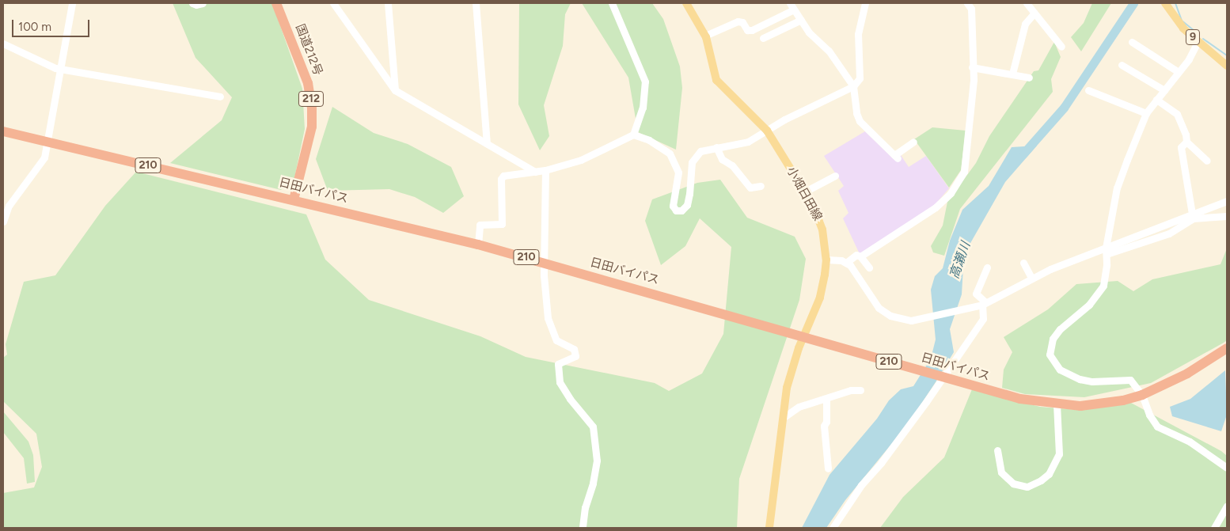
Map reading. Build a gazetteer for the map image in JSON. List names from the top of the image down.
{
  "streets": {
    "highway": [
      "国道212号",
      "212",
      "210",
      "日田バイパス"
    ],
    "main road": ["9", "小畑日田線"]
  },
  "crossings": [
    ["国道212号", "日田バイパス"]
  ],
  "water": ["高瀬川"],
  "scale_bar": "100 m"
}
